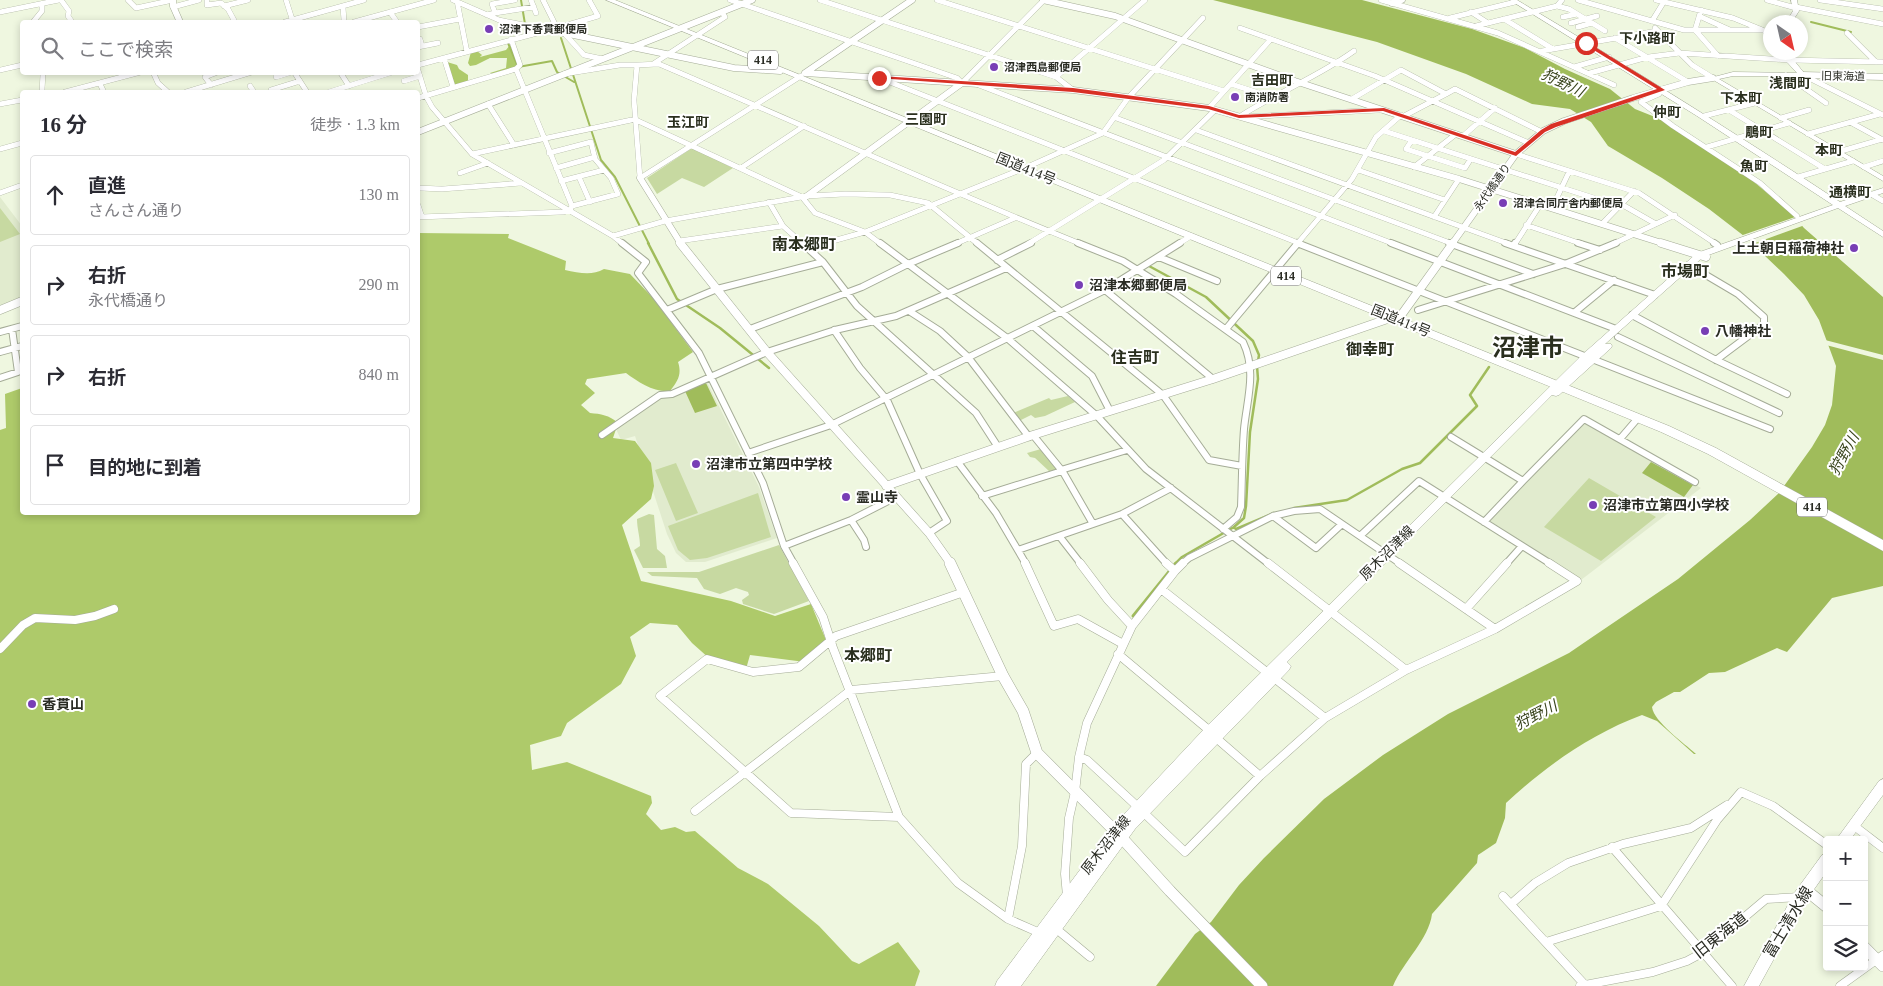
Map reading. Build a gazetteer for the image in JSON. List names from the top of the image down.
{
  "streets": {
    "highway": ["414", "国道414号"],
    "main road": ["原木沼津線", "富士清水線"],
    "street": ["旧東海道", "永代橋通り"]
  },
  "crossings": [
    ["旧東海道", "富士清水線"],
    ["国道414号", "永代橋通り"],
    ["国道414号", "原木沼津線"]
  ],
  "districts": [
    "下小路町",
    "吉田町",
    "浅間町",
    "下本町",
    "仲町",
    "三園町",
    "玉江町",
    "鵰町",
    "本町",
    "魚町",
    "通横町",
    "南本郷町",
    "市場町",
    "沼津市",
    "御幸町",
    "住吉町",
    "本郷町"
  ],
  "water": ["狩野川"],
  "places": [
    "沼津下香貫郵便局",
    "沼津西島郵便局",
    "南消防署",
    "沼津合同庁舎内郵便局",
    "上土朝日稲荷神社",
    "沼津本郷郵便局",
    "八幡神社",
    "沼津市立第四中学校",
    "霊山寺",
    "沼津市立第四小学校",
    "香貫山"
  ],
  "north": "bottom right",
  "page": {
    "search": "ここで検索",
    "heading": ["16 分", "徒歩 · 1.3 km"],
    "list": [
      ["直進", "さんさん通り", "130 m"],
      ["右折", "永代橋通り", "290 m"],
      ["右折", "840 m"],
      "目的地に到着"
    ],
    "map_buttons": ["+", "−"]
  }
}
